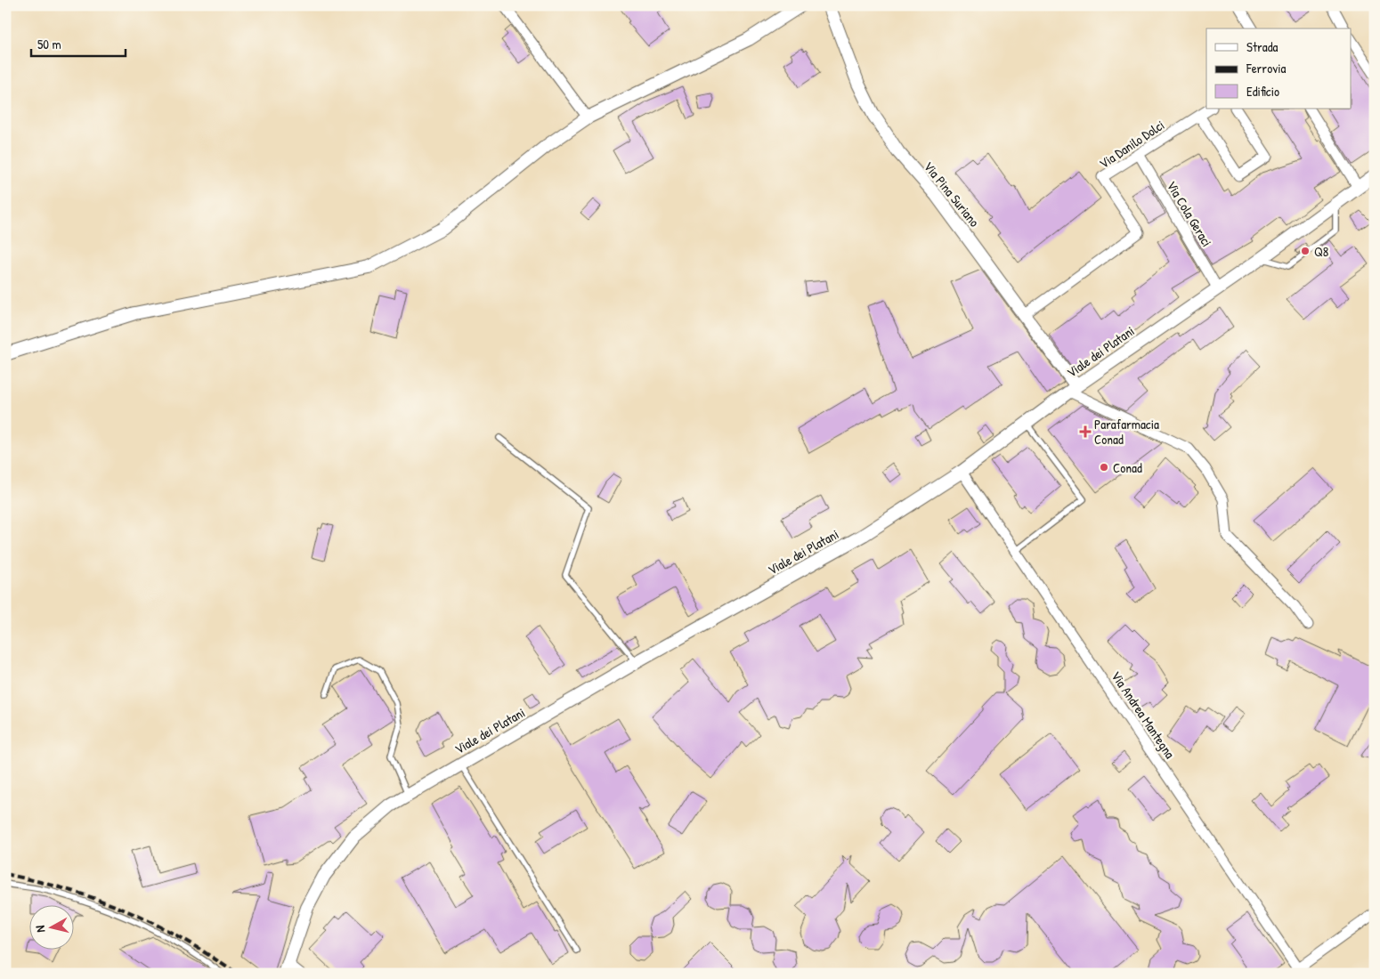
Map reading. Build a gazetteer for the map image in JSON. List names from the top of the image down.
{
  "streets": {
    "street": [
      "Via Danilo Dolci",
      "Via Pina Suriano",
      "Via Cola Geraci",
      "Viale dei Platani",
      "Via Andrea Mantegna"
    ]
  },
  "crossings": [
    ["Via Danilo Dolci", "Via Pina Suriano"],
    ["Via Danilo Dolci", "Via Cola Geraci"],
    ["Via Pina Suriano", "Viale dei Platani"],
    ["Via Cola Geraci", "Viale dei Platani"],
    ["Viale dei Platani", "Via Andrea Mantegna"]
  ],
  "places": {
    "other": ["Q8", "Conad"],
    "health": ["Parafarmacia Conad"]
  },
  "legend": ["Strada", "Ferrovia", "Edificio"],
  "scale_bar": "50 m",
  "north": "left"
}
